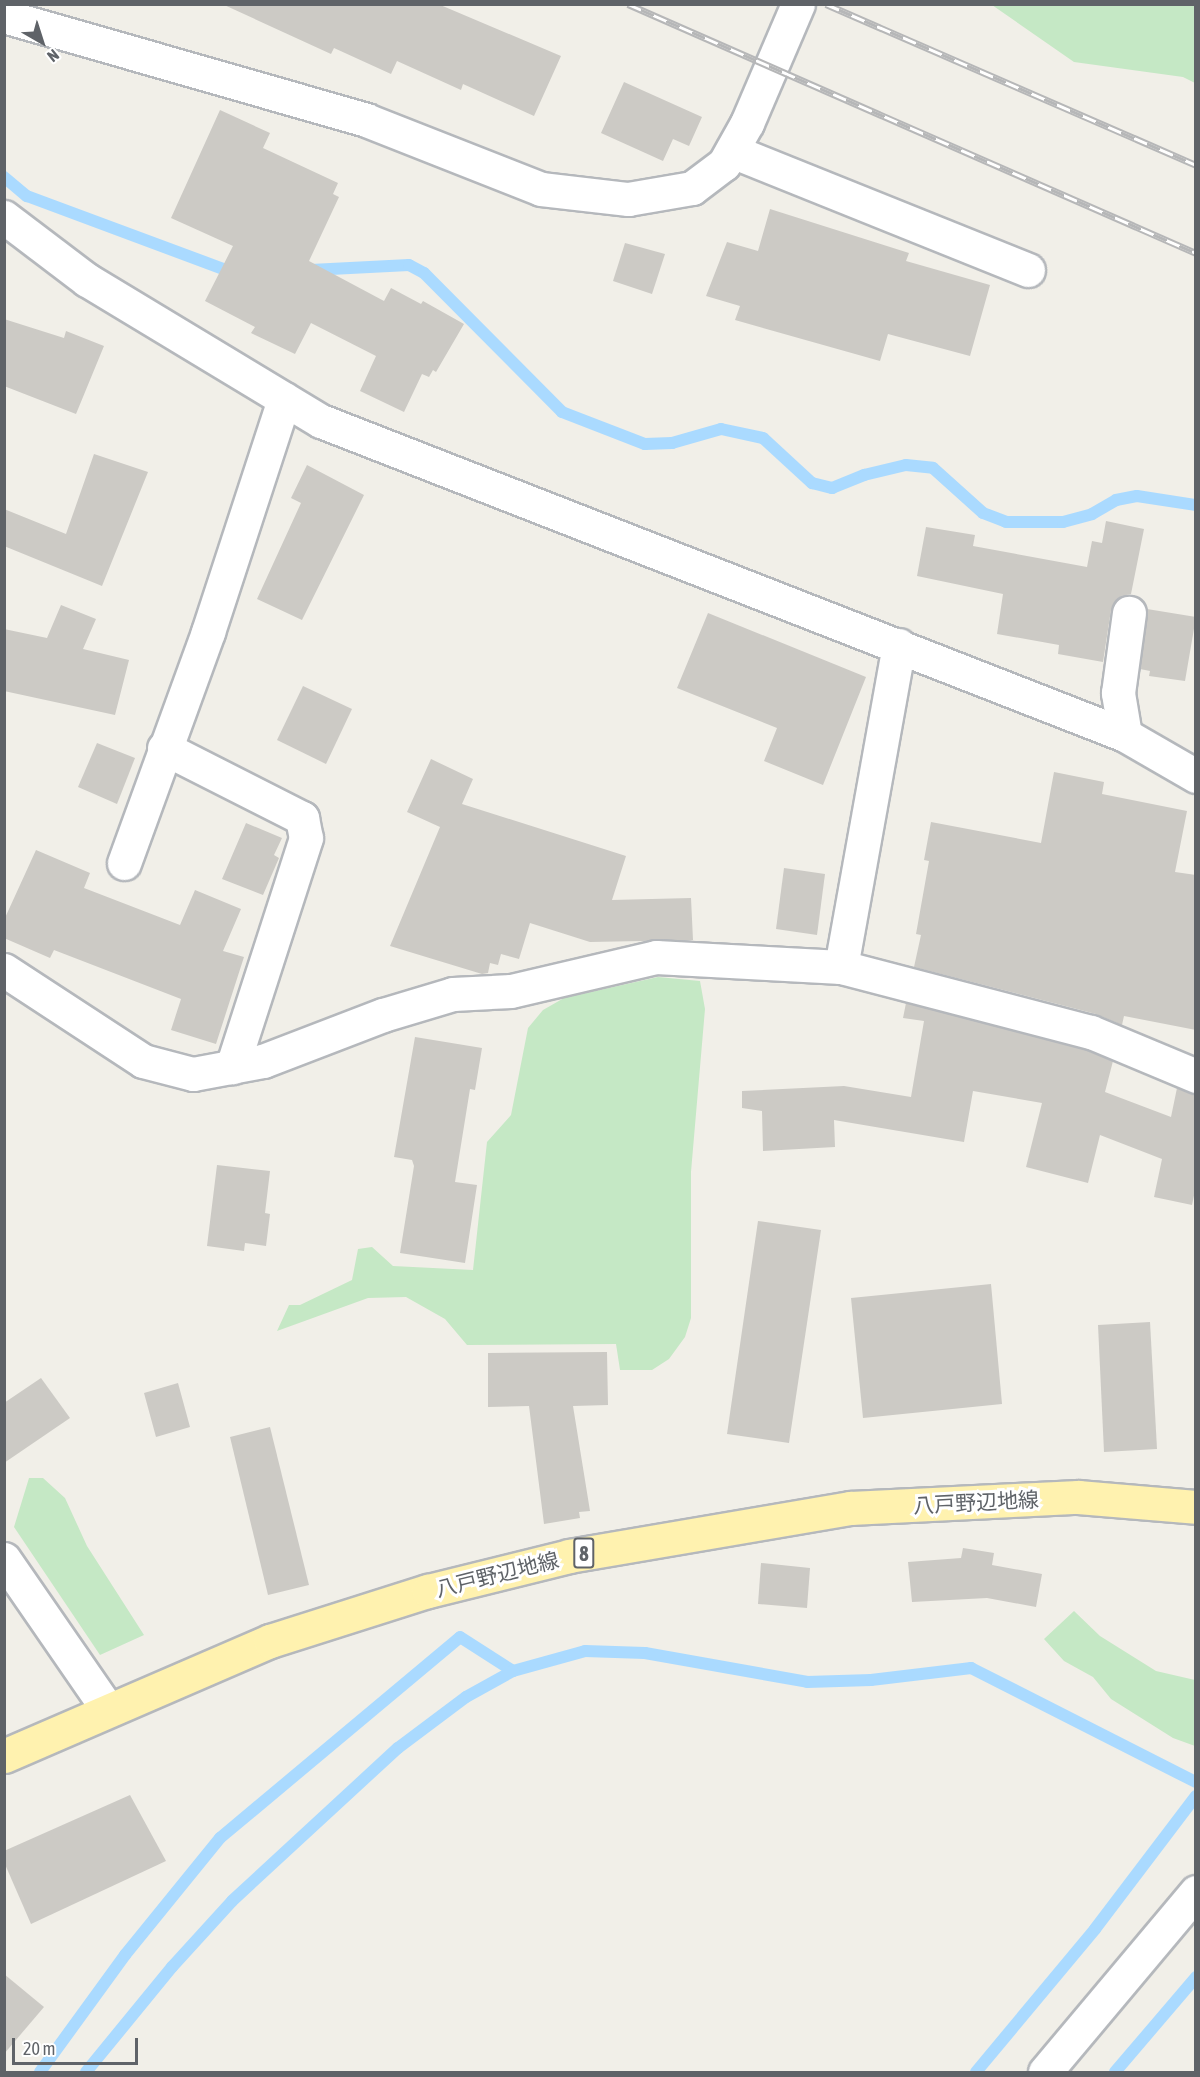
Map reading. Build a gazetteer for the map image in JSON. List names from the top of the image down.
{
  "streets": {
    "main road": ["八戸野辺地線", "8"]
  },
  "scale_bar": "20 m",
  "north": "bottom right"
}
